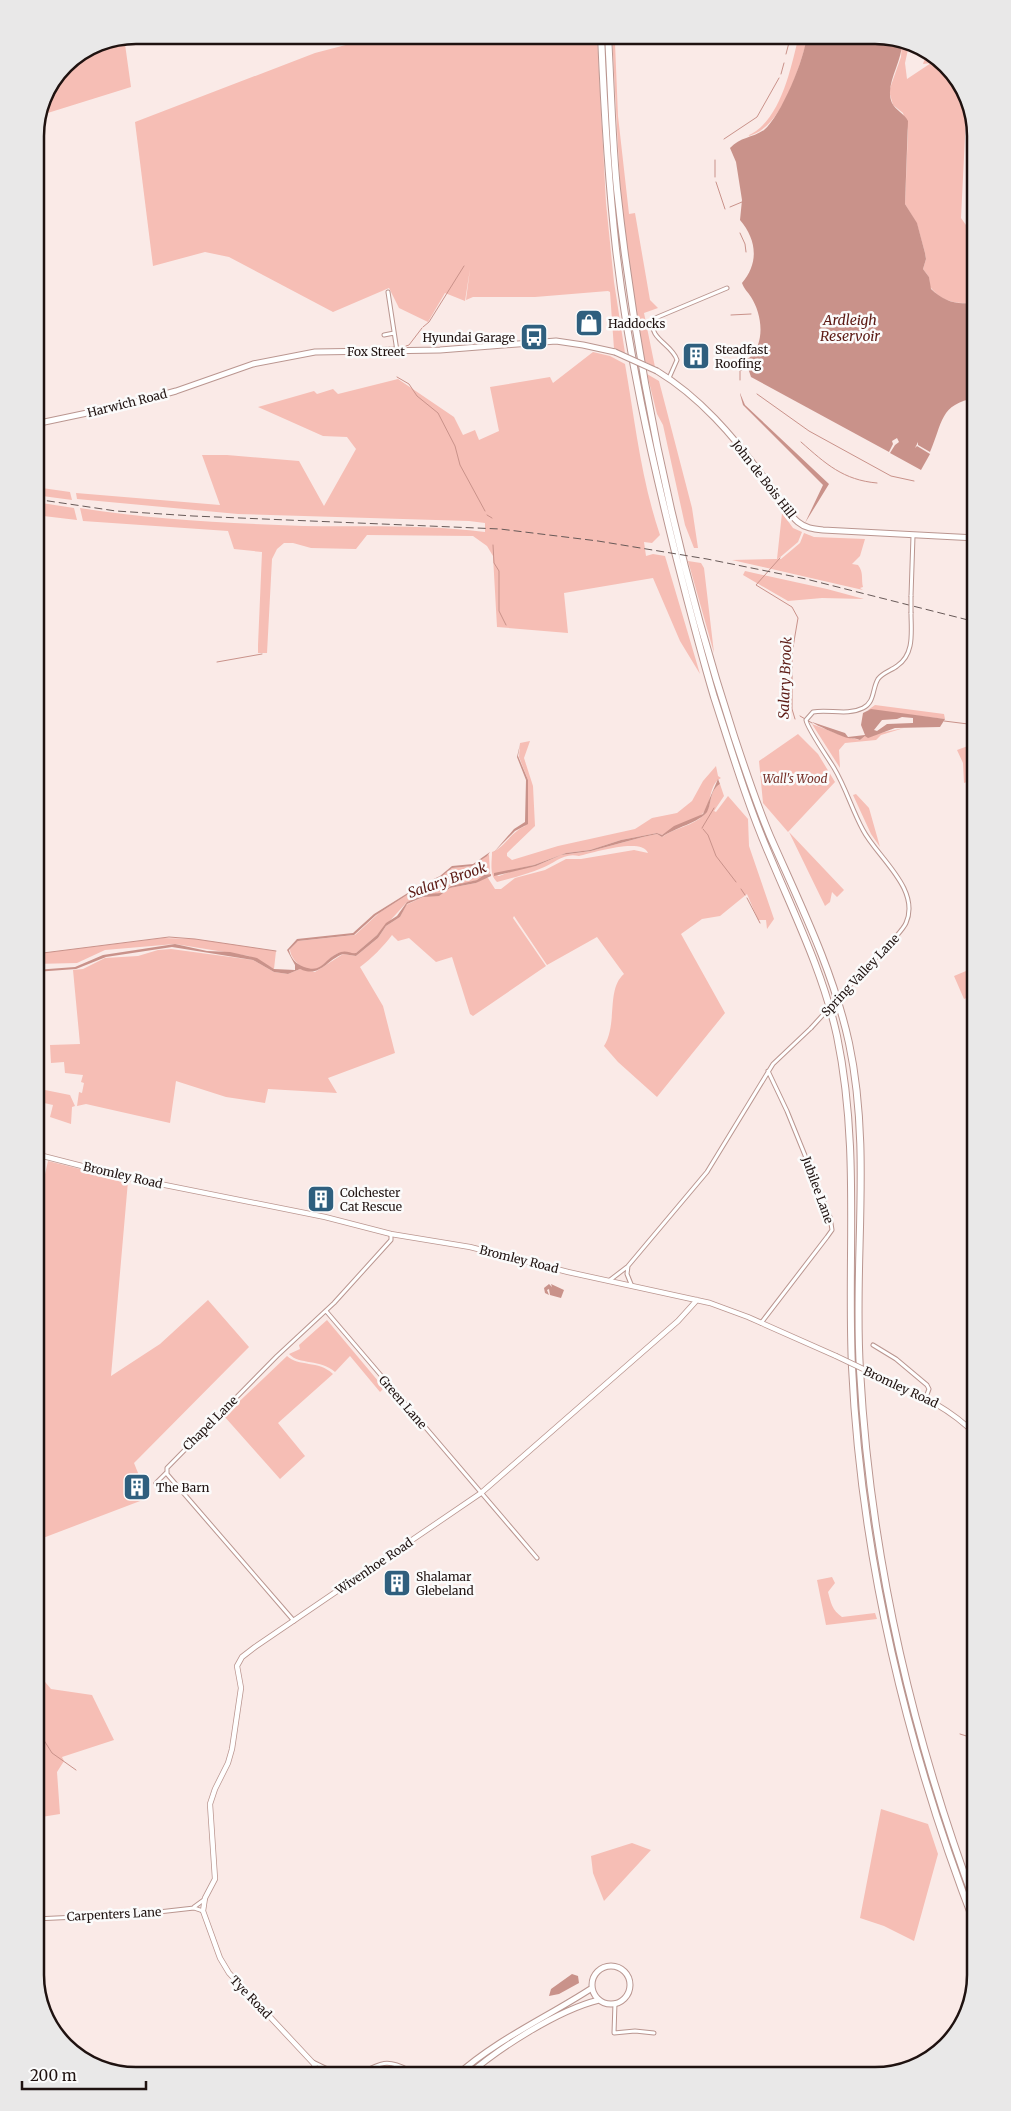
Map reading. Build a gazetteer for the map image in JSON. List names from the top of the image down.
{
  "streets": {
    "main road": ["Fox Street", "Harwich Road", "John de Bois Hill"],
    "street": [
      "Spring Valley Lane",
      "Bromley Road",
      "Jubilee Lane",
      "Green Lane",
      "Chapel Lane",
      "Wivenhoe Road",
      "Carpenters Lane",
      "Tye Road"
    ]
  },
  "crossings": [
    ["Fox Street", "Harwich Road"],
    ["Fox Street", "John de Bois Hill"],
    ["John de Bois Hill", "Spring Valley Lane"],
    ["Spring Valley Lane", "Bromley Road"],
    ["Spring Valley Lane", "Jubilee Lane"],
    ["Bromley Road", "Jubilee Lane"],
    ["Bromley Road", "Chapel Lane"],
    ["Bromley Road", "Wivenhoe Road"],
    ["Green Lane", "Chapel Lane"],
    ["Green Lane", "Wivenhoe Road"],
    ["Wivenhoe Road", "Tye Road"]
  ],
  "water": ["Ardleigh Reservoir", "Salary Brook"],
  "parks": ["Wall's Wood"],
  "places": {
    "shop": ["Haddocks"],
    "bus stop": ["Hyundai Garage"],
    "building": [
      "Steadfast Roofing",
      "Colchester Cat Rescue",
      "The Barn",
      "Shalamar Glebeland"
    ]
  },
  "scale_bar": "200 m"
}
